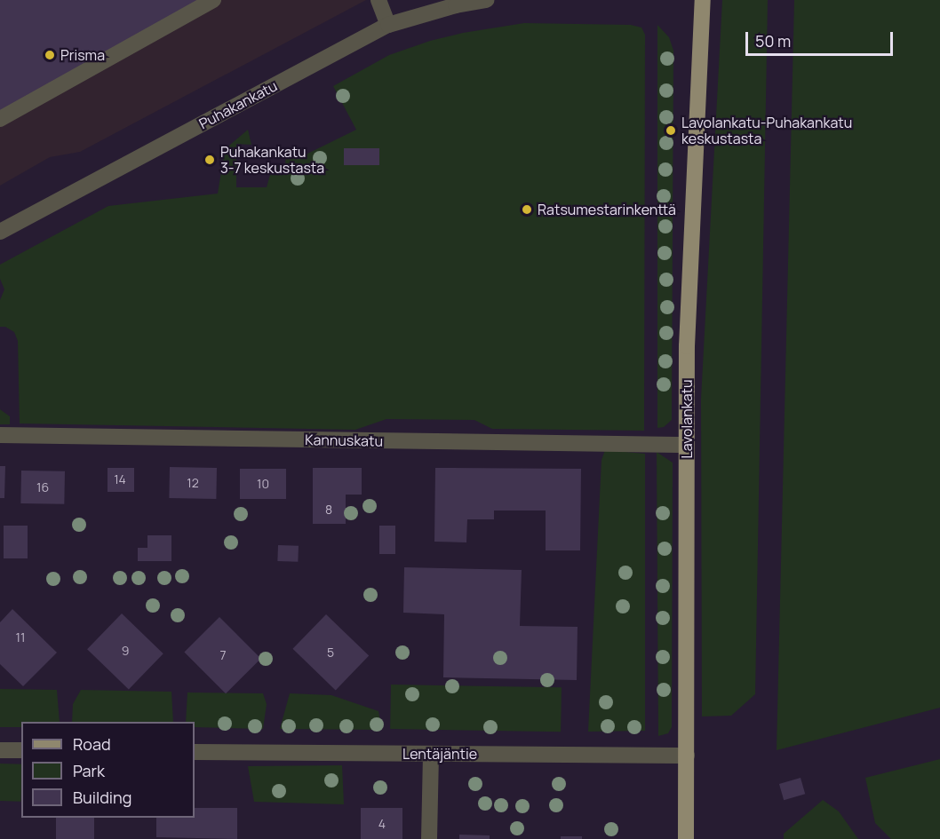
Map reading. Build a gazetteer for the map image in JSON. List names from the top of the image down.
{
  "streets": {
    "main road": ["Lavolankatu"],
    "street": ["Puhakankatu", "Kannuskatu", "Lentäjäntie"]
  },
  "crossings": [
    ["Lavolankatu", "Kannuskatu"],
    ["Lavolankatu", "Lentäjäntie"]
  ],
  "places": [
    "Prisma",
    "Lavolankatu-Puhakankatu keskustasta",
    "Puhakankatu 3-7 keskustasta",
    "Ratsumestarinkenttä"
  ],
  "house_numbers": [
    "14",
    "12",
    "10",
    "16",
    "8",
    "11",
    "9",
    "5",
    "7",
    "4"
  ],
  "legend": ["Road", "Park", "Building"],
  "scale_bar": "50 m"
}
